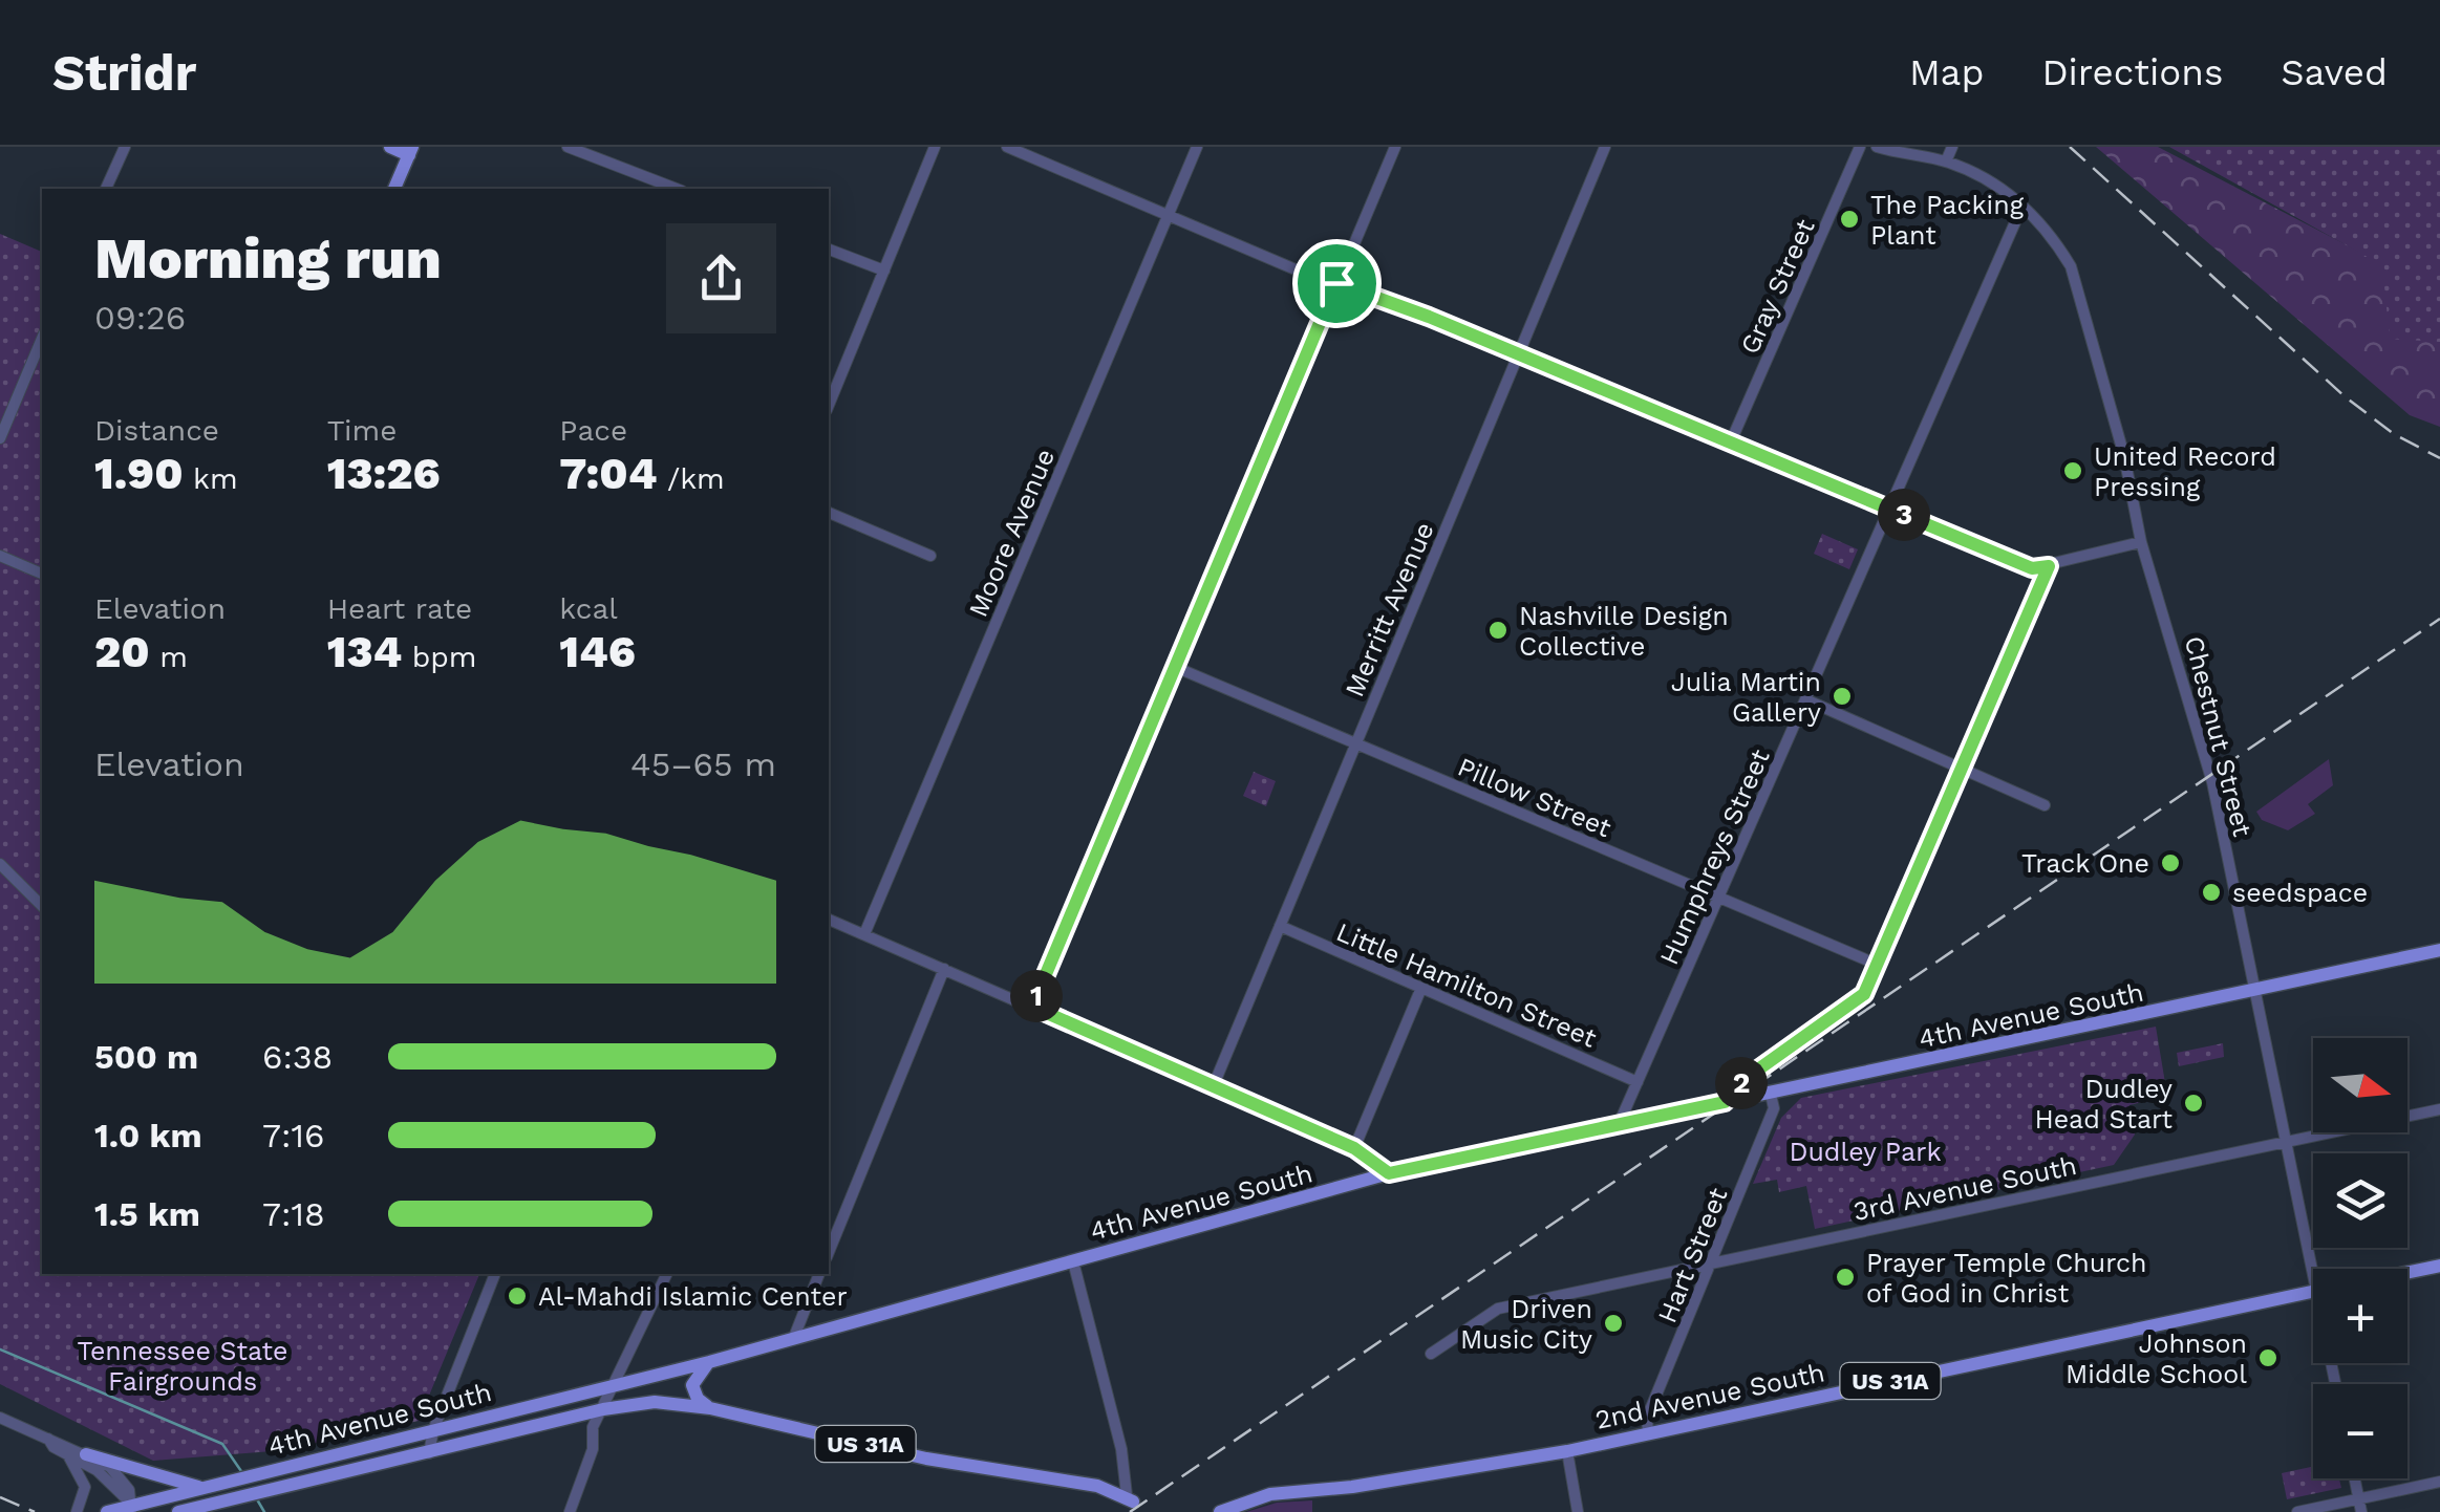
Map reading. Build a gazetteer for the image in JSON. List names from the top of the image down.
{
  "streets": {
    "main road": ["4th Avenue South", "US 31A", "2nd Avenue South"],
    "street": [
      "Gray Street",
      "Moore Avenue",
      "Merritt Avenue",
      "Chestnut Street",
      "Pillow Street",
      "Humphreys Street",
      "Little Hamilton Street",
      "3rd Avenue South",
      "Hart Street"
    ]
  },
  "crossings": [
    ["Merritt Avenue", "Pillow Street"],
    ["Merritt Avenue", "Little Hamilton Street"],
    ["Chestnut Street", "Humphreys Street"],
    ["Chestnut Street", "4th Avenue South"],
    ["Chestnut Street", "3rd Avenue South"],
    ["Pillow Street", "Humphreys Street"],
    ["Humphreys Street", "Little Hamilton Street"],
    ["Humphreys Street", "4th Avenue South"],
    ["4th Avenue South", "Hart Street"],
    ["4th Avenue South", "US 31A"],
    ["3rd Avenue South", "Hart Street"],
    ["Hart Street", "2nd Avenue South"]
  ],
  "parks": ["Dudley Park", "Tennessee State Fairgrounds"],
  "places": [
    "The Packing Plant",
    "United Record Pressing",
    "Nashville Design Collective",
    "Julia Martin Gallery",
    "Track One",
    "seedspace",
    "Dudley Head Start",
    "Prayer Temple Church of God in Christ",
    "Al-Mahdi Islamic Center",
    "Driven Music City",
    "Johnson Middle School"
  ],
  "north": "right",
  "page": {
    "header": "Stridr",
    "nav": ["Map", "Directions", "Saved"],
    "heading": ["Morning run", "09:26"],
    "stats": [
      ["Distance", "1.90 km"],
      ["Time", "13:26"],
      ["Pace", "7:04 /km"],
      ["Elevation", "20 m"],
      ["Heart rate", "134 bpm"],
      ["kcal", "146"]
    ],
    "pins": ["3", "1", "2"],
    "chart": ["Elevation", "45–65 m"],
    "list": [
      {
        "name": "500 m",
        "note": "6:38"
      },
      {
        "name": "1.0 km",
        "note": "7:16"
      },
      {
        "name": "1.5 km",
        "note": "7:18"
      }
    ],
    "map_buttons": ["+", "−"]
  }
}
